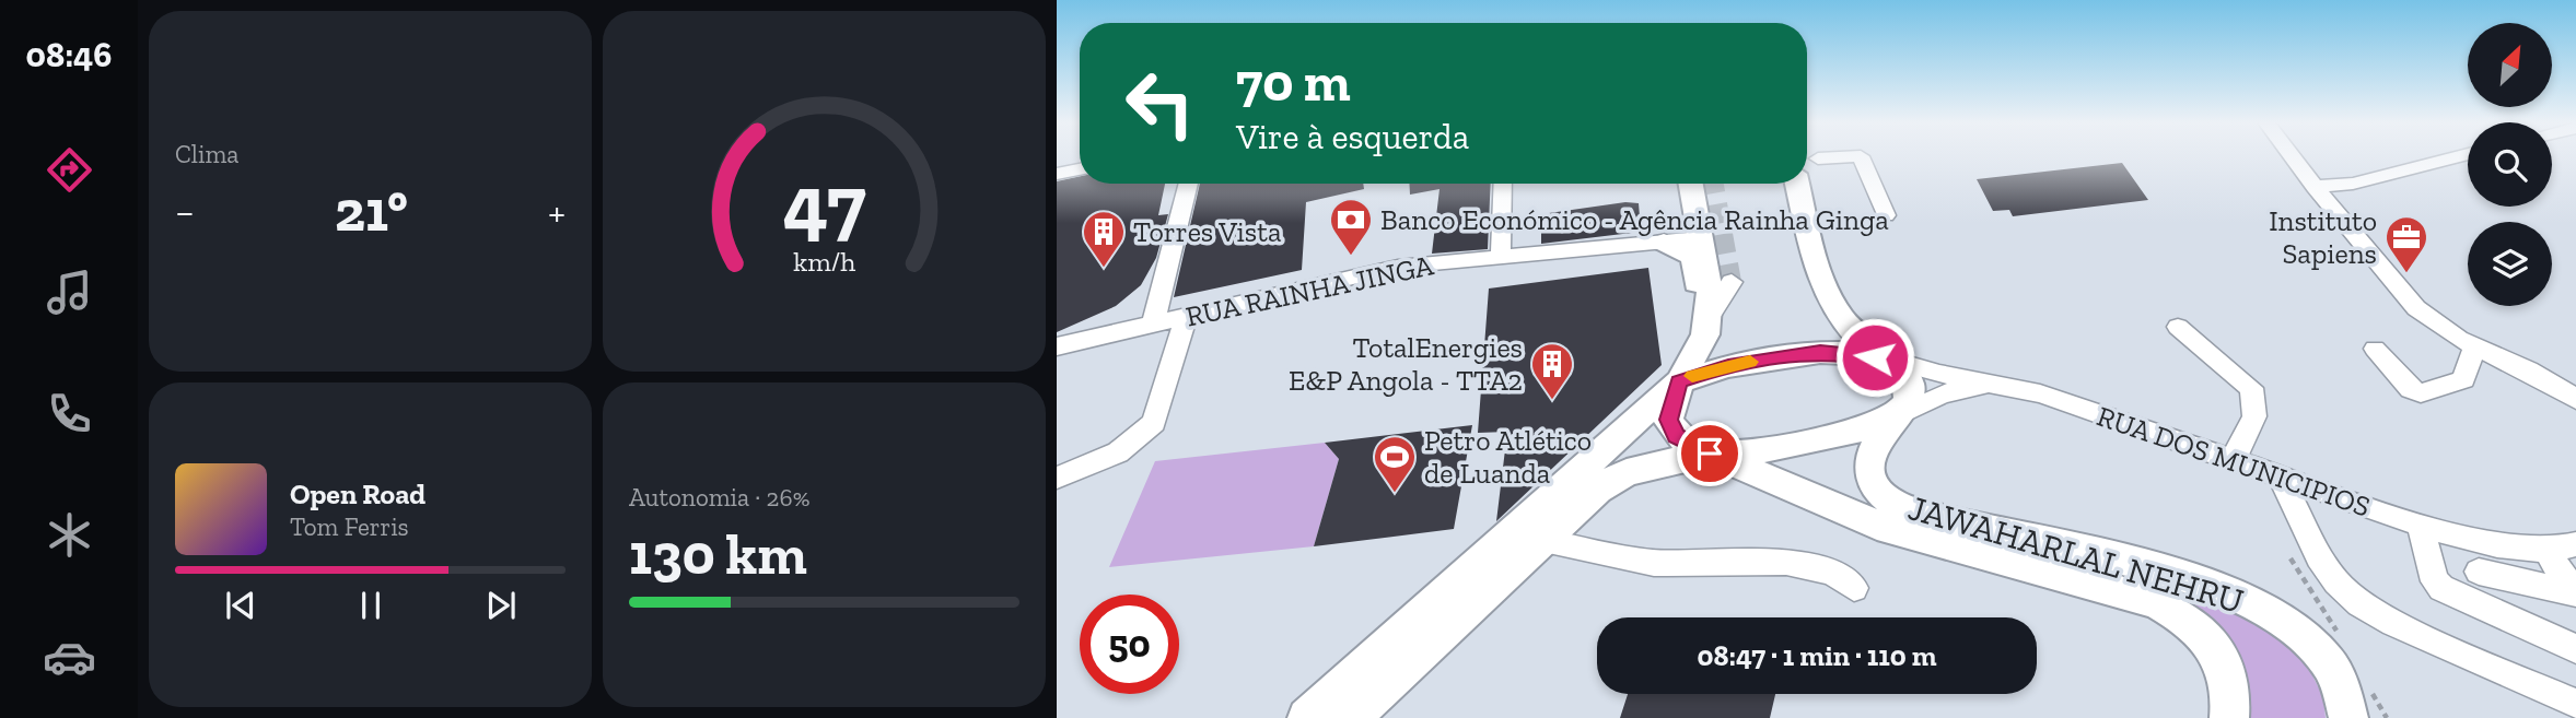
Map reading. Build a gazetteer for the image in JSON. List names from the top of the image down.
{
  "streets": {
    "main road": ["JAWAHARLAL NEHRU"],
    "street": ["RUA RAINHA JINGA", "RUA DOS MUNICIPIOS"]
  },
  "crossings": [
    ["RUA DOS MUNICIPIOS", "JAWAHARLAL NEHRU"]
  ],
  "places": {
    "bank": ["Banco Económico - Agência Rainha Ginga"],
    "building": ["Torres Vista", "TotalEnergies E&P Angola - TTA2"],
    "office": ["Instituto Sapiens"],
    "sports": ["Petro Atlético de Luanda"]
  },
  "north": "top right",
  "page": {
    "tabs": "08:46",
    "tile": [
      "Clima",
      ["Autonomia · 26%", "130 km"]
    ],
    "turn": ["70 m", "Vire à esquerda"],
    "heat": ["−", "21°", "+"],
    "song": ["Open Road", "Tom Ferris"],
    "limit": "50",
    "trip": "08:47 · 1 min · 110 m",
    "gauge": ["47", "km/h"]
  }
}
